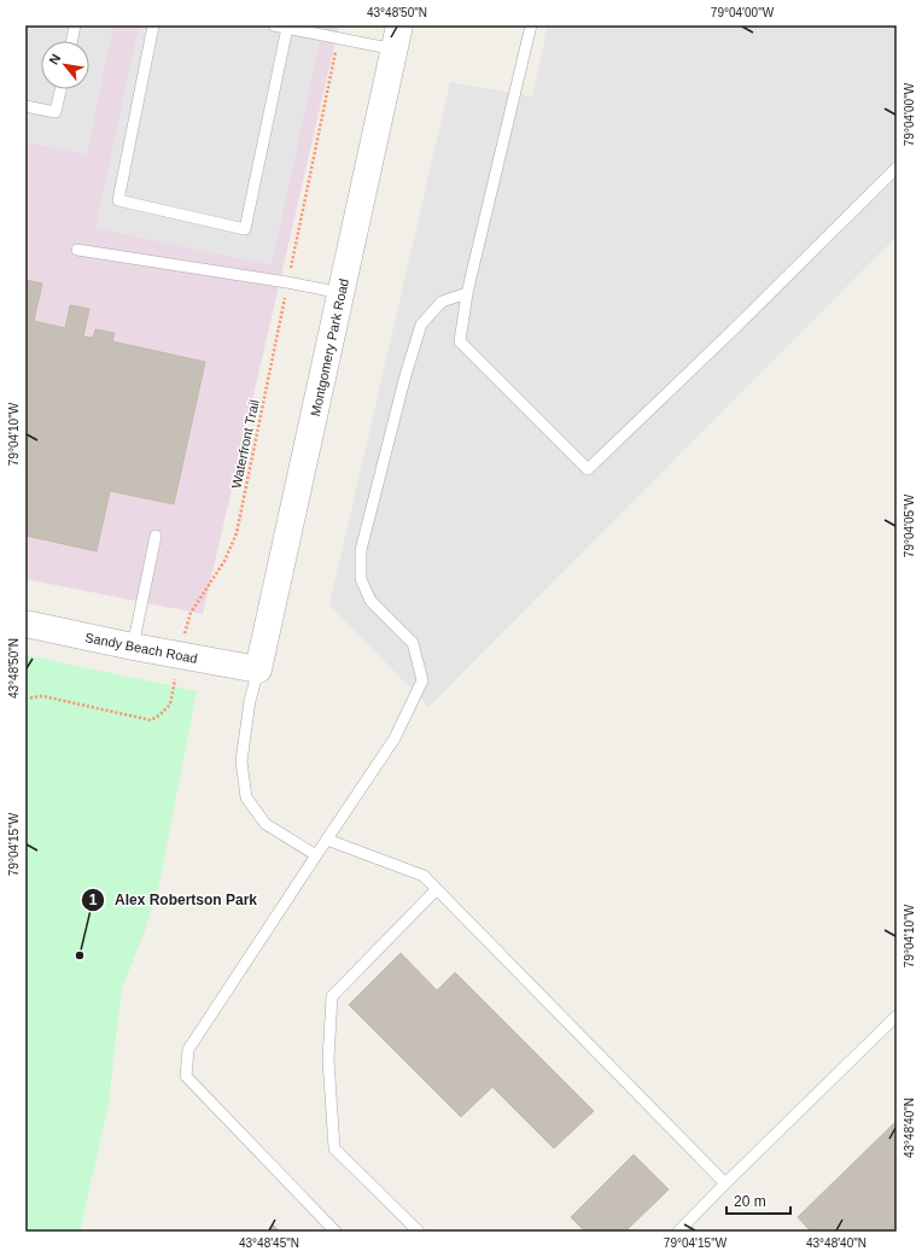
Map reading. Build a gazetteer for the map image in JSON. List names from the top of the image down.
{
  "streets": {
    "street": ["Montgomery Park Road", "Sandy Beach Road"],
    "path": ["Waterfront Trail"]
  },
  "crossings": [
    ["Montgomery Park Road", "Sandy Beach Road"],
    ["Waterfront Trail", "Sandy Beach Road"]
  ],
  "places": ["Alex Robertson Park"],
  "scale_bar": "20 m",
  "north": "top left",
  "coordinates": [
    "43°48'50\"N",
    "79°04'00\"W",
    "79°04'10\"W",
    "79°04'05\"W",
    "79°04'15\"W",
    "43°48'40\"N",
    "43°48'45\"N"
  ]
}
